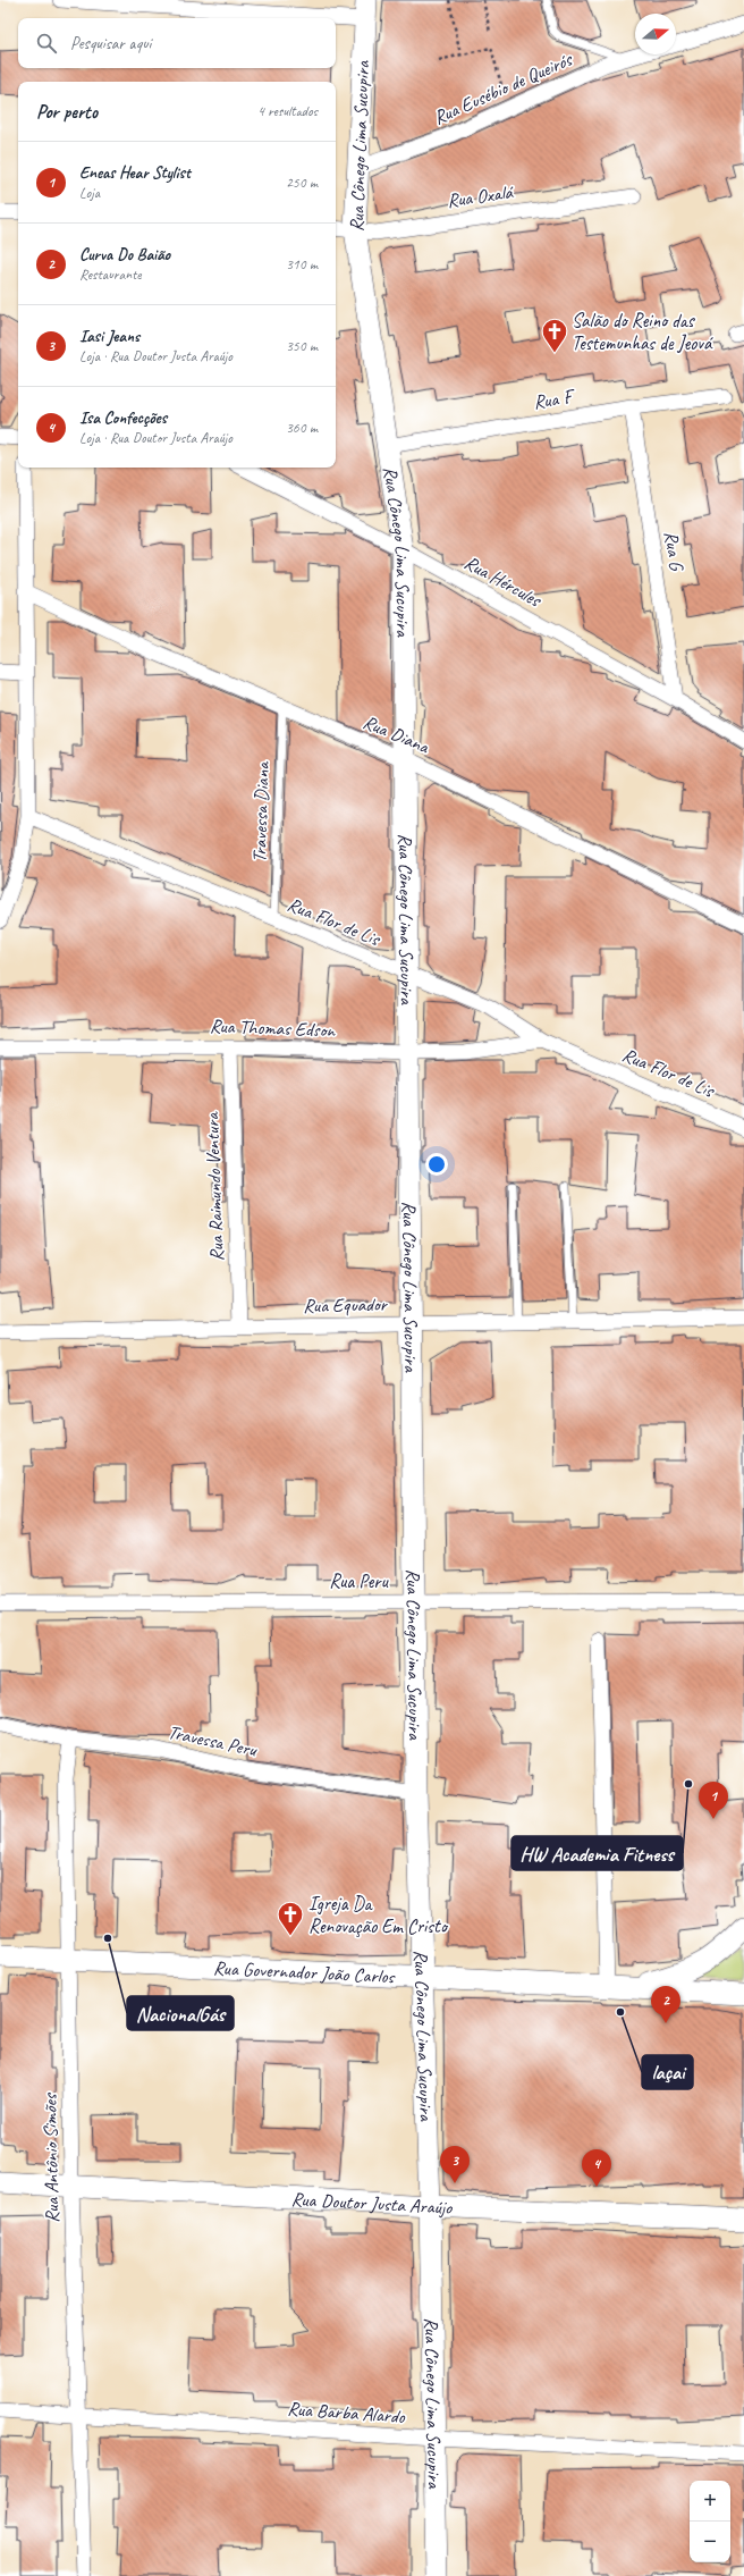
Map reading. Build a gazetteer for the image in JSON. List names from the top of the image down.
{
  "streets": {
    "street": [
      "Rua Eusébio de Queirós",
      "Rua Cônego Lima Sucupira",
      "Rua Oxalá",
      "Rua F",
      "Rua G",
      "Rua Hércules",
      "Rua Diana",
      "Rua Flor de Lis",
      "Rua Thomas Edson",
      "Rua Raimundo Ventura",
      "Rua Equador",
      "Rua Peru",
      "Travessa Peru",
      "Rua Governador João Carlos",
      "Rua Antônio Simões",
      "Rua Doutor Justa Araújo",
      "Rua Barba Alardo"
    ],
    "lane": ["Travessa Diana"]
  },
  "crossings": [
    ["Rua Eusébio de Queirós", "Rua Cônego Lima Sucupira"],
    ["Rua Cônego Lima Sucupira", "Rua Oxalá"],
    ["Rua Cônego Lima Sucupira", "Rua F"],
    ["Rua Cônego Lima Sucupira", "Rua Hércules"],
    ["Rua Cônego Lima Sucupira", "Rua Diana"],
    ["Rua Cônego Lima Sucupira", "Rua Flor de Lis"],
    ["Rua Cônego Lima Sucupira", "Rua Thomas Edson"],
    ["Rua Cônego Lima Sucupira", "Rua Equador"],
    ["Rua Cônego Lima Sucupira", "Rua Peru"],
    ["Rua Cônego Lima Sucupira", "Travessa Peru"],
    ["Rua Cônego Lima Sucupira", "Rua Governador João Carlos"],
    ["Rua Cônego Lima Sucupira", "Rua Doutor Justa Araújo"],
    ["Rua Cônego Lima Sucupira", "Rua Barba Alardo"],
    ["Rua F", "Rua G"],
    ["Rua G", "Rua Hércules"],
    ["Rua Diana", "Travessa Diana"],
    ["Travessa Diana", "Rua Flor de Lis"],
    ["Rua Flor de Lis", "Rua Thomas Edson"],
    ["Rua Thomas Edson", "Rua Raimundo Ventura"],
    ["Rua Raimundo Ventura", "Rua Equador"],
    ["Travessa Peru", "Rua Antônio Simões"],
    ["Rua Governador João Carlos", "Rua Antônio Simões"],
    ["Rua Antônio Simões", "Rua Doutor Justa Araújo"],
    ["Rua Antônio Simões", "Rua Barba Alardo"]
  ],
  "places": {
    "church": ["Salão do Reino das Testemunhas de Jeová", "Igreja Da Renovação Em Cristo"],
    "other": ["HW Academia Fitness", "NacionalGás", "laçai"]
  },
  "north": "right",
  "page": {
    "search": "Pesquisar aqui",
    "heading": ["Por perto", "4 resultados"],
    "list": [
      {
        "mark": "1",
        "name": "Eneas Hear Stylist",
        "note": "Loja",
        "value": "250 m"
      },
      {
        "mark": "2",
        "name": "Curva Do Baião",
        "note": "Restaurante",
        "value": "310 m"
      },
      {
        "mark": "3",
        "name": "Iasi Jeans",
        "note": "Loja · Rua Doutor Justa Araújo",
        "value": "350 m"
      },
      {
        "mark": "4",
        "name": "Isa Confecções",
        "note": "Loja · Rua Doutor Justa Araújo",
        "value": "360 m"
      }
    ],
    "pins": [
      "1",
      "2",
      "3",
      "4"
    ],
    "map_buttons": ["+", "−"]
  }
}
